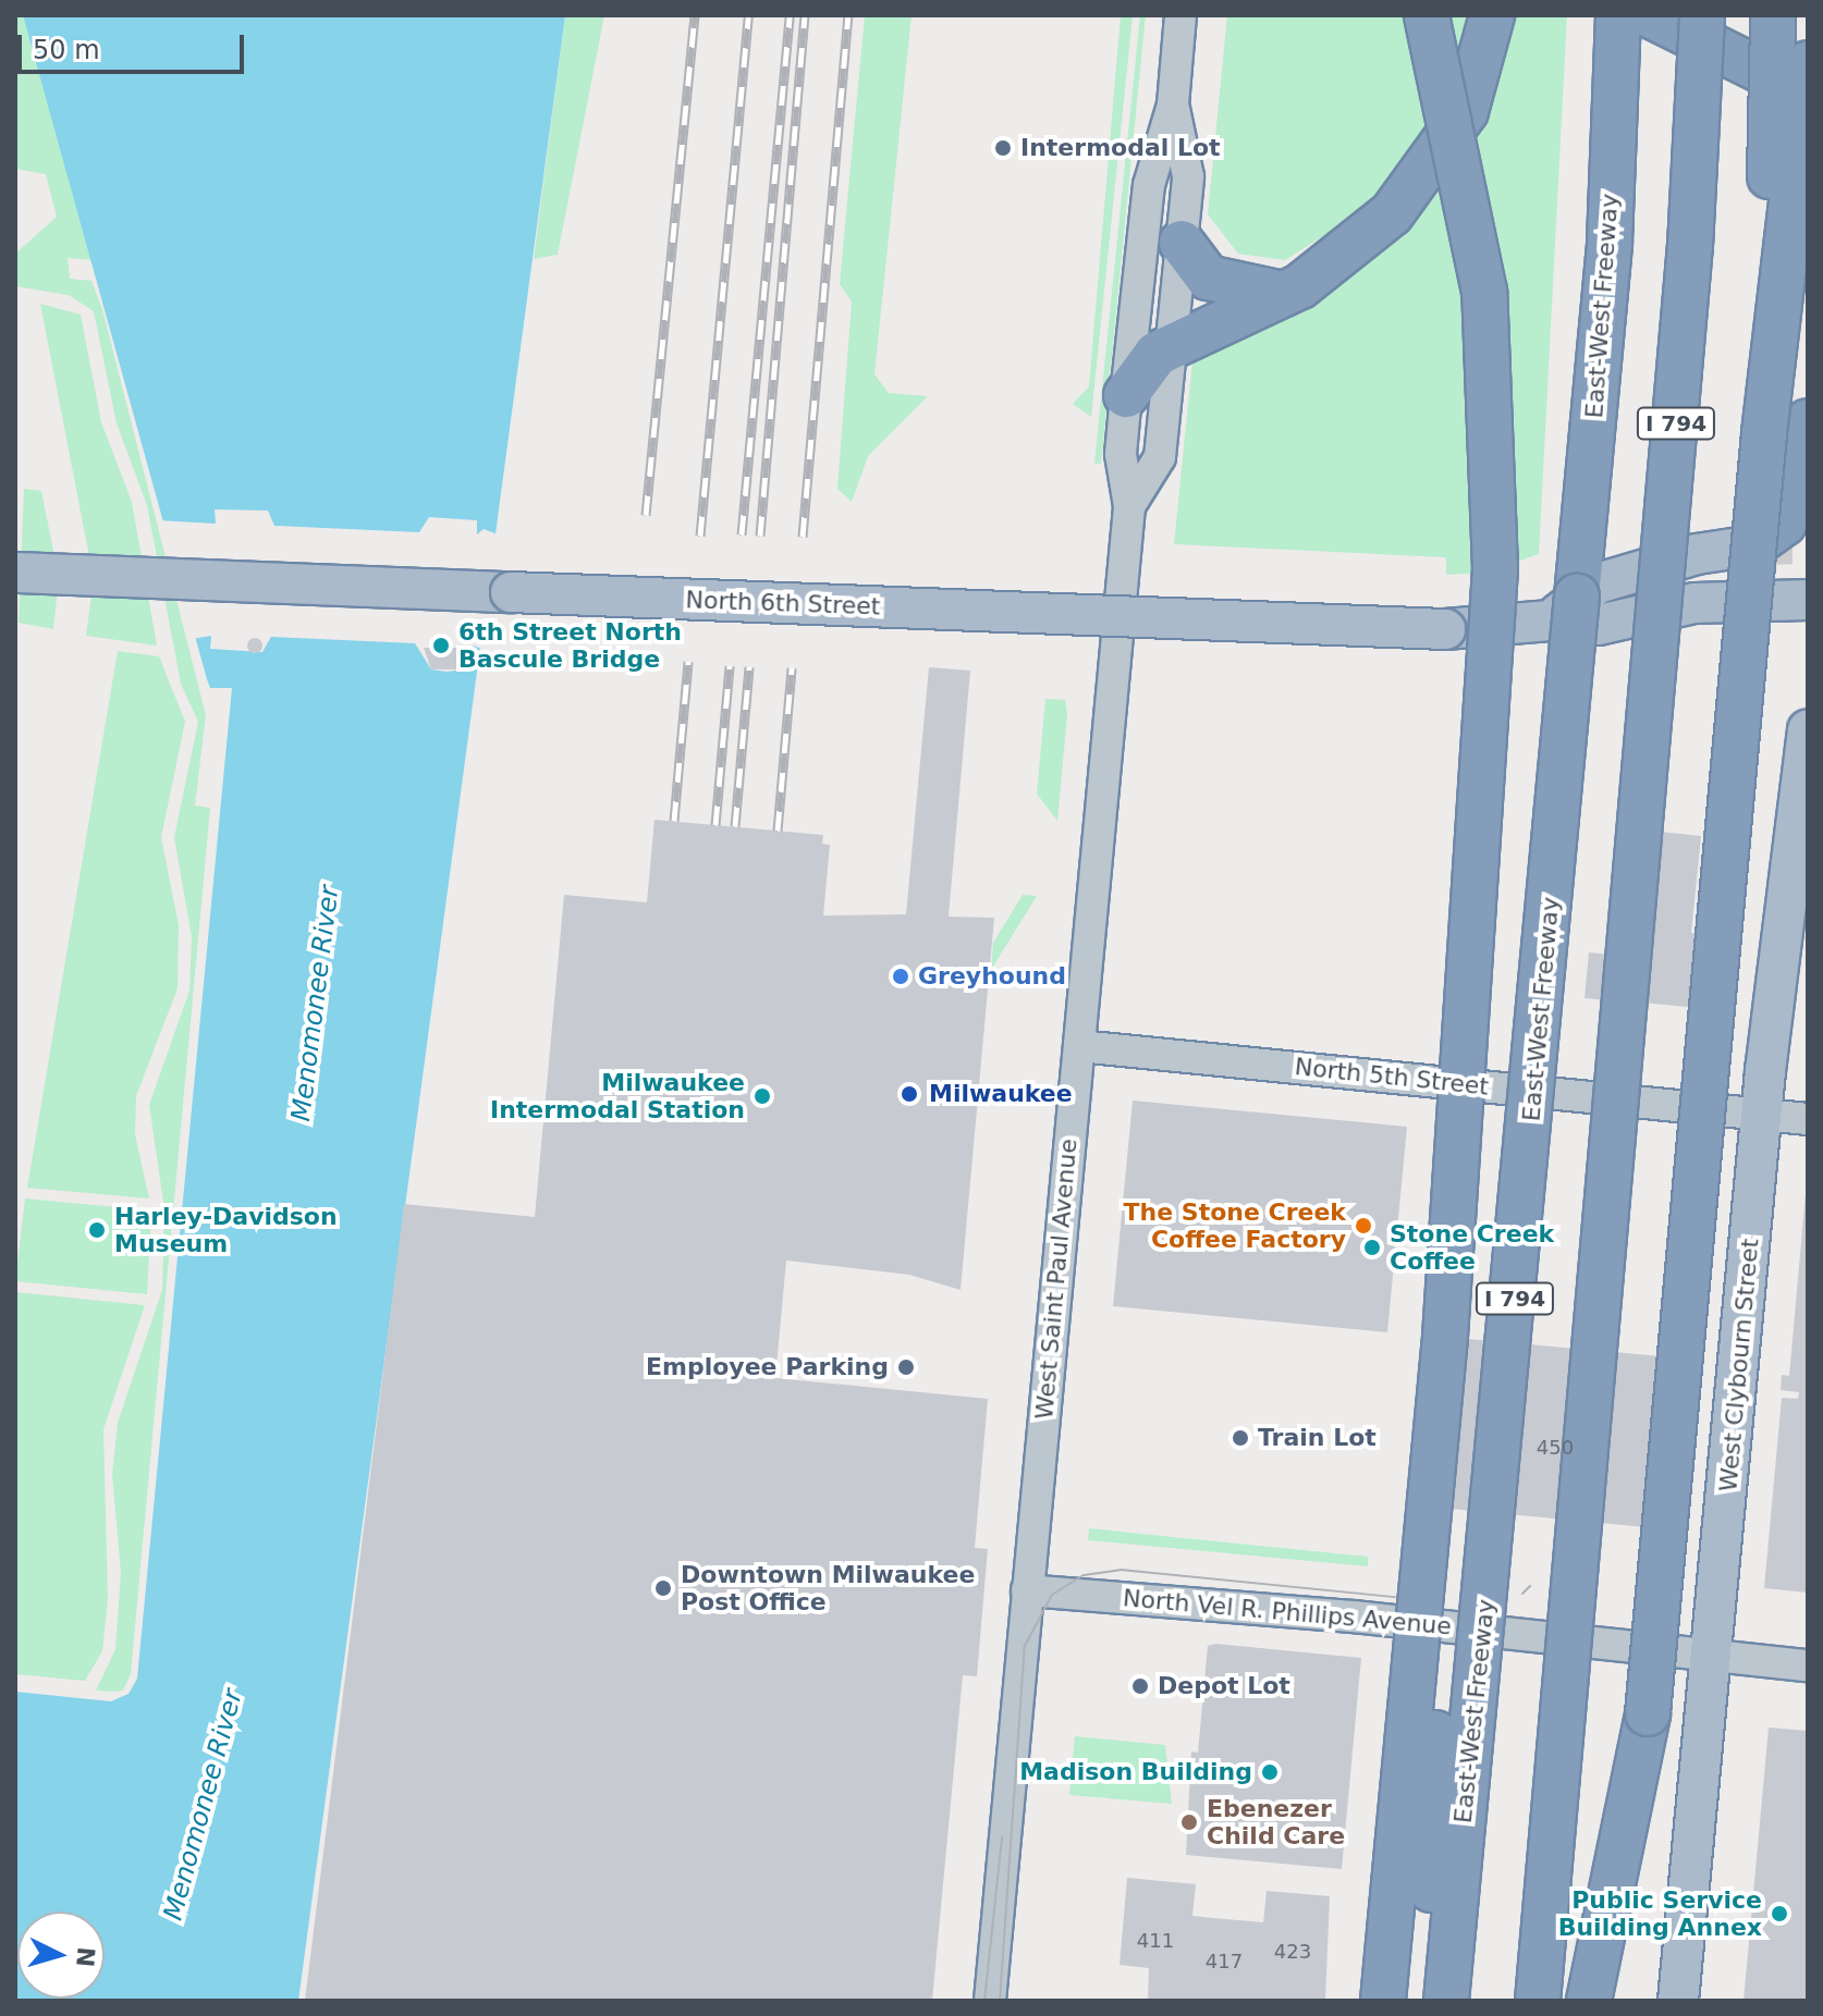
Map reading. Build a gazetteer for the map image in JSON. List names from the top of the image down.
{
  "streets": {
    "highway": ["East-West Freeway", "I 794"],
    "main road": ["North 6th Street", "West Clybourn Street"],
    "street": ["North 5th Street", "West Saint Paul Avenue", "North Vel R. Phillips Avenue"]
  },
  "crossings": [
    ["North 5th Street", "West Saint Paul Avenue"],
    ["North 5th Street", "West Clybourn Street"],
    ["West Saint Paul Avenue", "North Vel R. Phillips Avenue"],
    ["West Clybourn Street", "North Vel R. Phillips Avenue"]
  ],
  "water": ["Menomonee River"],
  "places": [
    "Intermodal Lot",
    "6th Street North Bascule Bridge",
    "Greyhound",
    "Milwaukee",
    "Milwaukee Intermodal Station",
    "The Stone Creek Coffee Factory",
    "Harley-Davidson Museum",
    "Stone Creek Coffee",
    "Employee Parking",
    "Train Lot",
    "Downtown Milwaukee Post Office",
    "Depot Lot",
    "Madison Building",
    "Ebenezer Child Care",
    "Public Service Building Annex"
  ],
  "house_numbers": [
    "450",
    "411",
    "423",
    "417"
  ],
  "scale_bar": "50 m",
  "north": "right"
}
